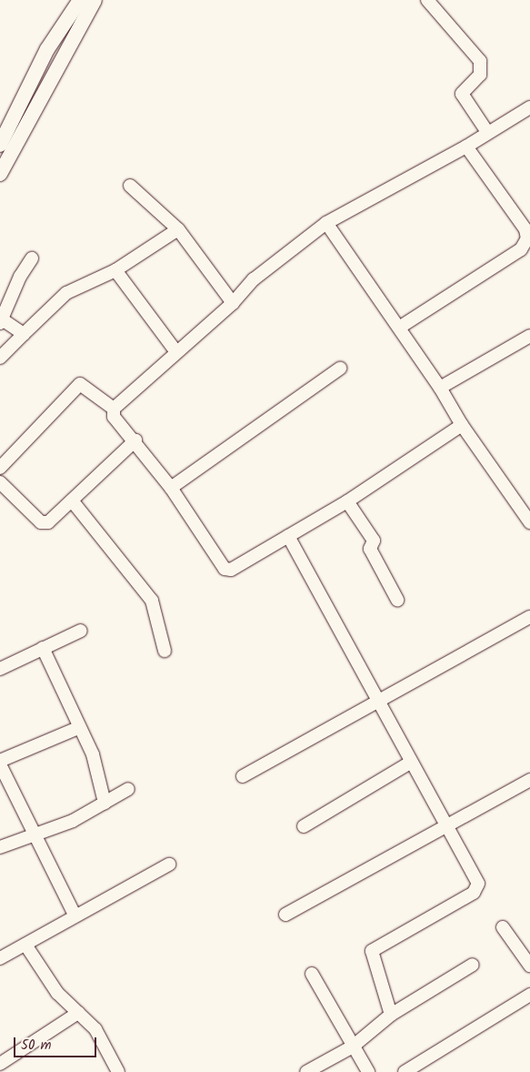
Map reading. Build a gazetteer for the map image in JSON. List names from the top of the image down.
{
  "scale_bar": "50 m"
}
